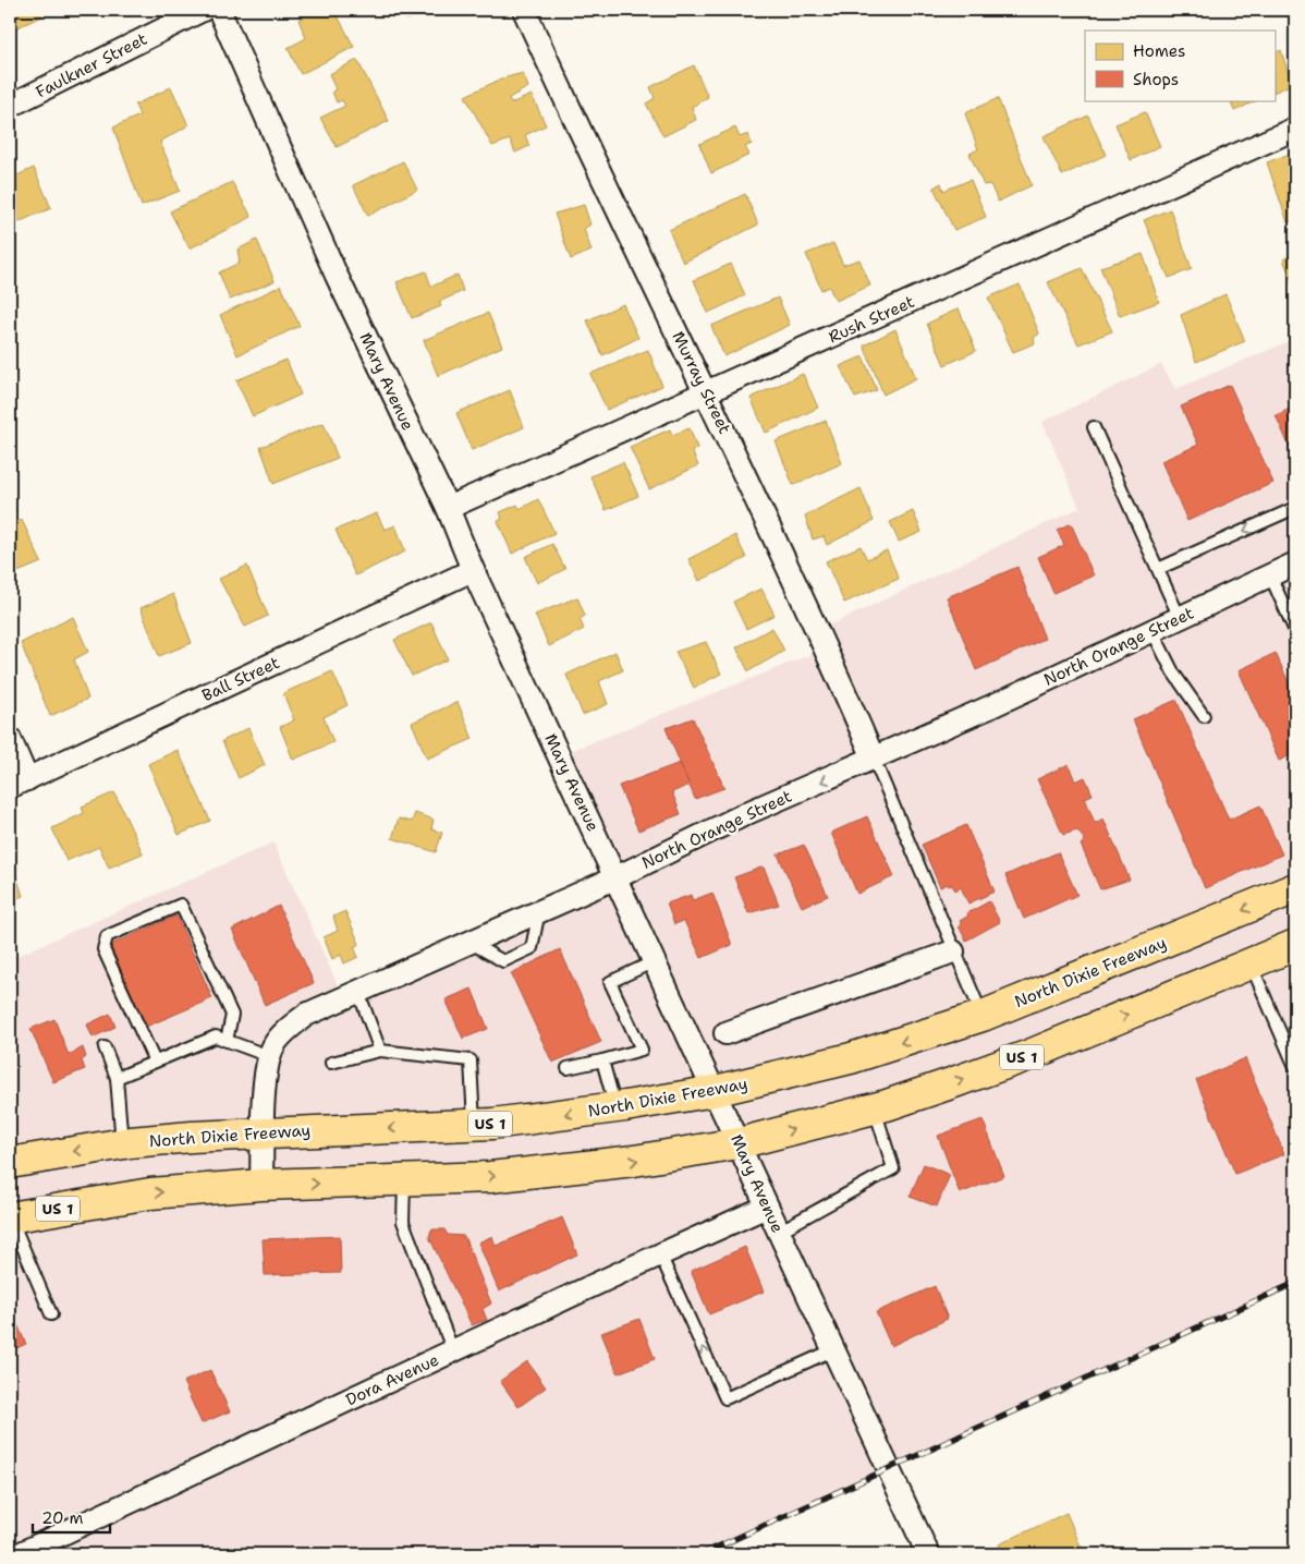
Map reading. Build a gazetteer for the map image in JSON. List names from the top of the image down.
{
  "streets": {
    "main road": ["North Dixie Freeway", "US 1"],
    "street": [
      "Faulkner Street",
      "Rush Street",
      "Mary Avenue",
      "Murray Street",
      "North Orange Street",
      "Ball Street",
      "Dora Avenue"
    ]
  },
  "crossings": [
    ["Rush Street", "Mary Avenue"],
    ["Rush Street", "Murray Street"],
    ["Mary Avenue", "North Orange Street"],
    ["Mary Avenue", "Ball Street"],
    ["Mary Avenue", "North Dixie Freeway"],
    ["Mary Avenue", "US 1"],
    ["Mary Avenue", "Dora Avenue"],
    ["Murray Street", "North Orange Street"],
    ["North Orange Street", "North Dixie Freeway"],
    ["North Orange Street", "US 1"]
  ],
  "legend": ["Homes", "Shops"],
  "scale_bar": "20 m"
}
